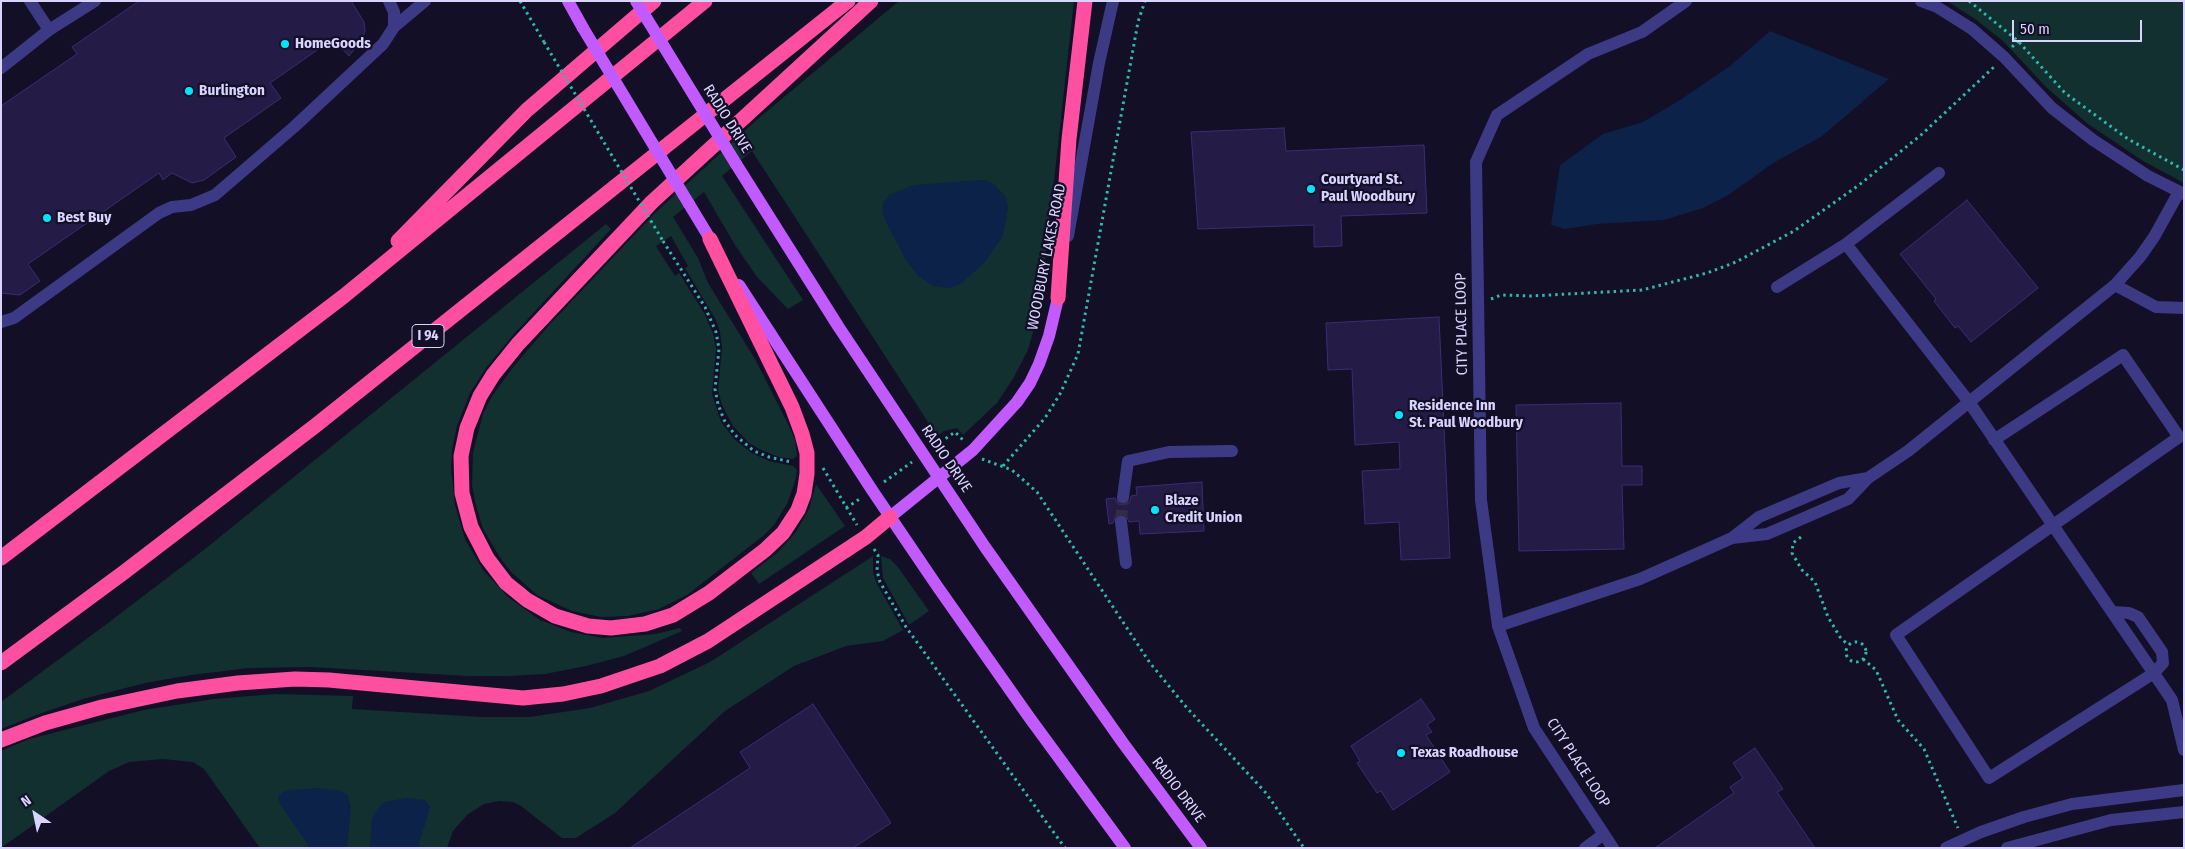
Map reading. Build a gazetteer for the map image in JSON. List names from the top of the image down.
{
  "streets": {
    "highway": ["I 94"],
    "main road": ["RADIO DRIVE", "WOODBURY LAKES ROAD"],
    "street": ["CITY PLACE LOOP"]
  },
  "crossings": [
    ["RADIO DRIVE", "WOODBURY LAKES ROAD"]
  ],
  "places": [
    "HomeGoods",
    "Burlington",
    "Courtyard St. Paul Woodbury",
    "Best Buy",
    "Residence Inn St. Paul Woodbury",
    "Blaze Credit Union",
    "Texas Roadhouse"
  ],
  "scale_bar": "50 m",
  "north": "top left"
}
